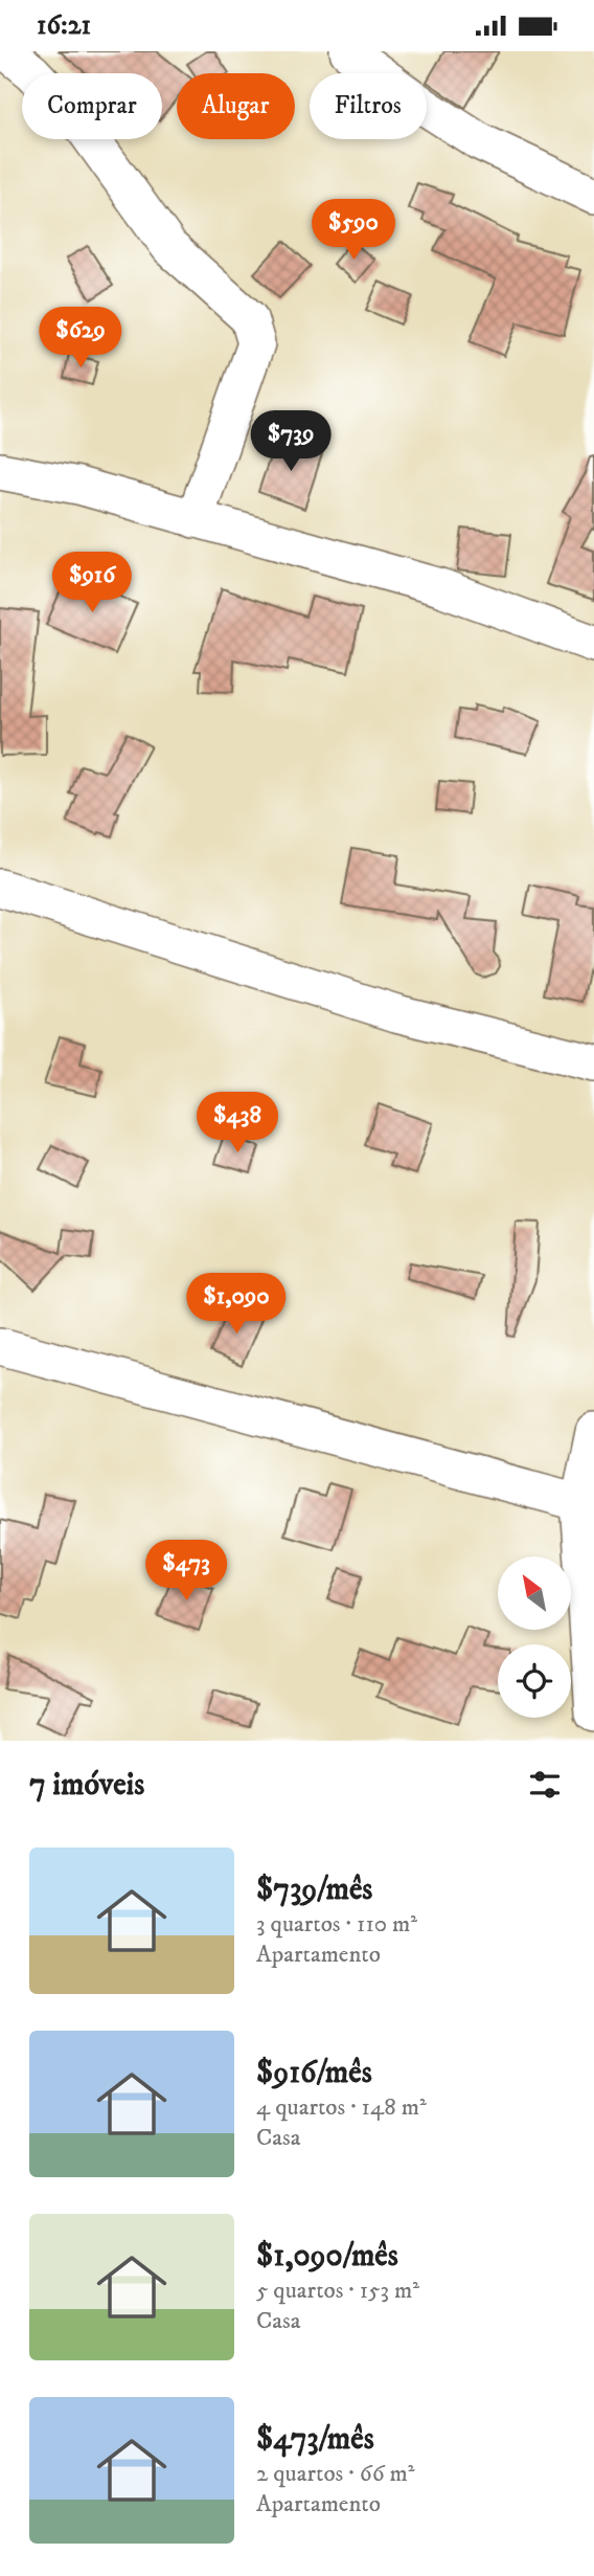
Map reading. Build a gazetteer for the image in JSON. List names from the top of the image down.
{
  "north": "top left",
  "page": {
    "status": "16:21",
    "chip": ["Comprar", "Alugar", "Filtros"],
    "price": [
      "$590",
      "$629",
      "$739",
      "$916",
      "$438",
      "$1,090",
      "$473"
    ],
    "heading": "7 imóveis",
    "list": [
      {
        "name": "$739/mês",
        "note": "3 quartos · 110 m² · Apartamento"
      },
      {
        "name": "$916/mês",
        "note": "4 quartos · 148 m² · Casa"
      },
      {
        "name": "$1,090/mês",
        "note": "5 quartos · 153 m² · Casa"
      },
      {
        "name": "$473/mês",
        "note": "2 quartos · 66 m² · Apartamento"
      }
    ]
  }
}
